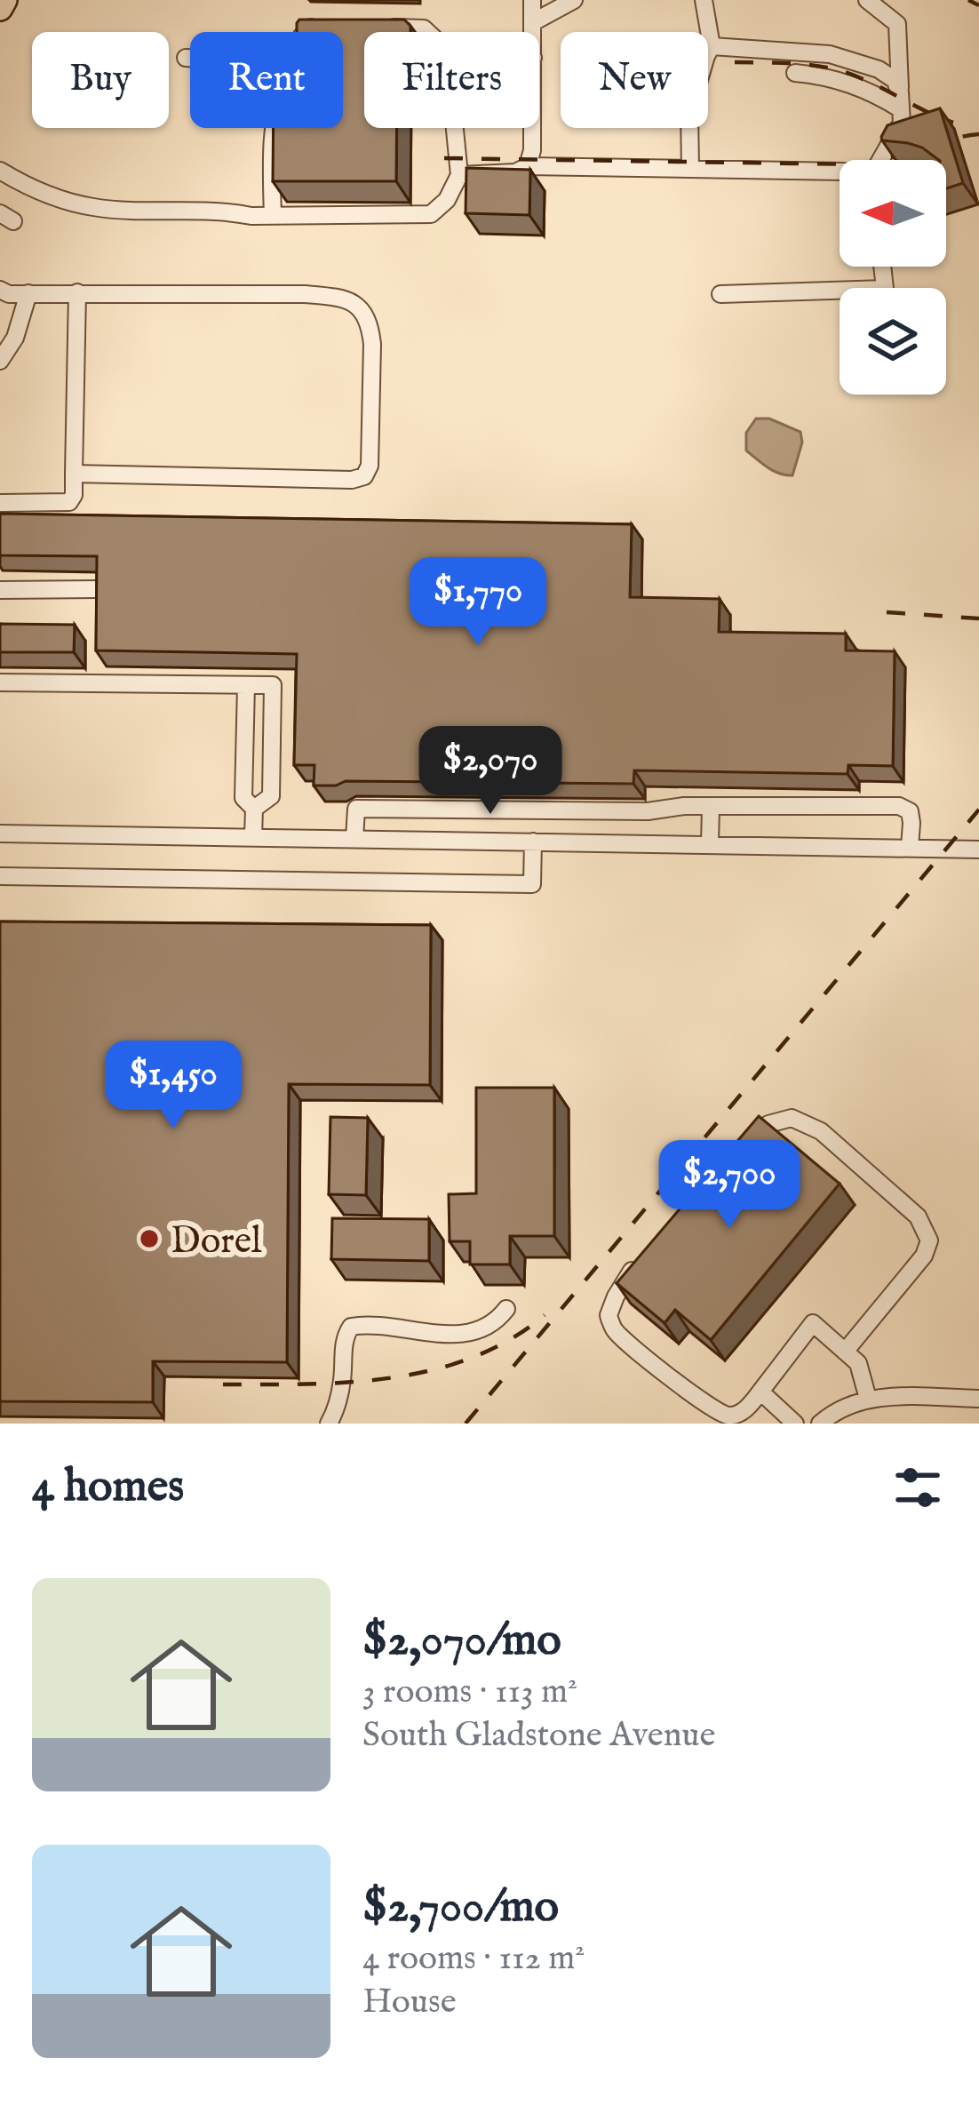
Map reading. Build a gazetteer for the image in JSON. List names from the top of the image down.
{
  "places": ["Dorel"],
  "north": "left",
  "page": {
    "chip": [
      "Buy",
      "Rent",
      "Filters",
      "New"
    ],
    "price": [
      "$1,770",
      "$2,070",
      "$1,450",
      "$2,700"
    ],
    "heading": "4 homes",
    "list": [
      {
        "name": "$2,070/mo",
        "note": "3 rooms · 113 m² · South Gladstone Avenue"
      },
      {
        "name": "$2,700/mo",
        "note": "4 rooms · 112 m² · House"
      }
    ]
  }
}
